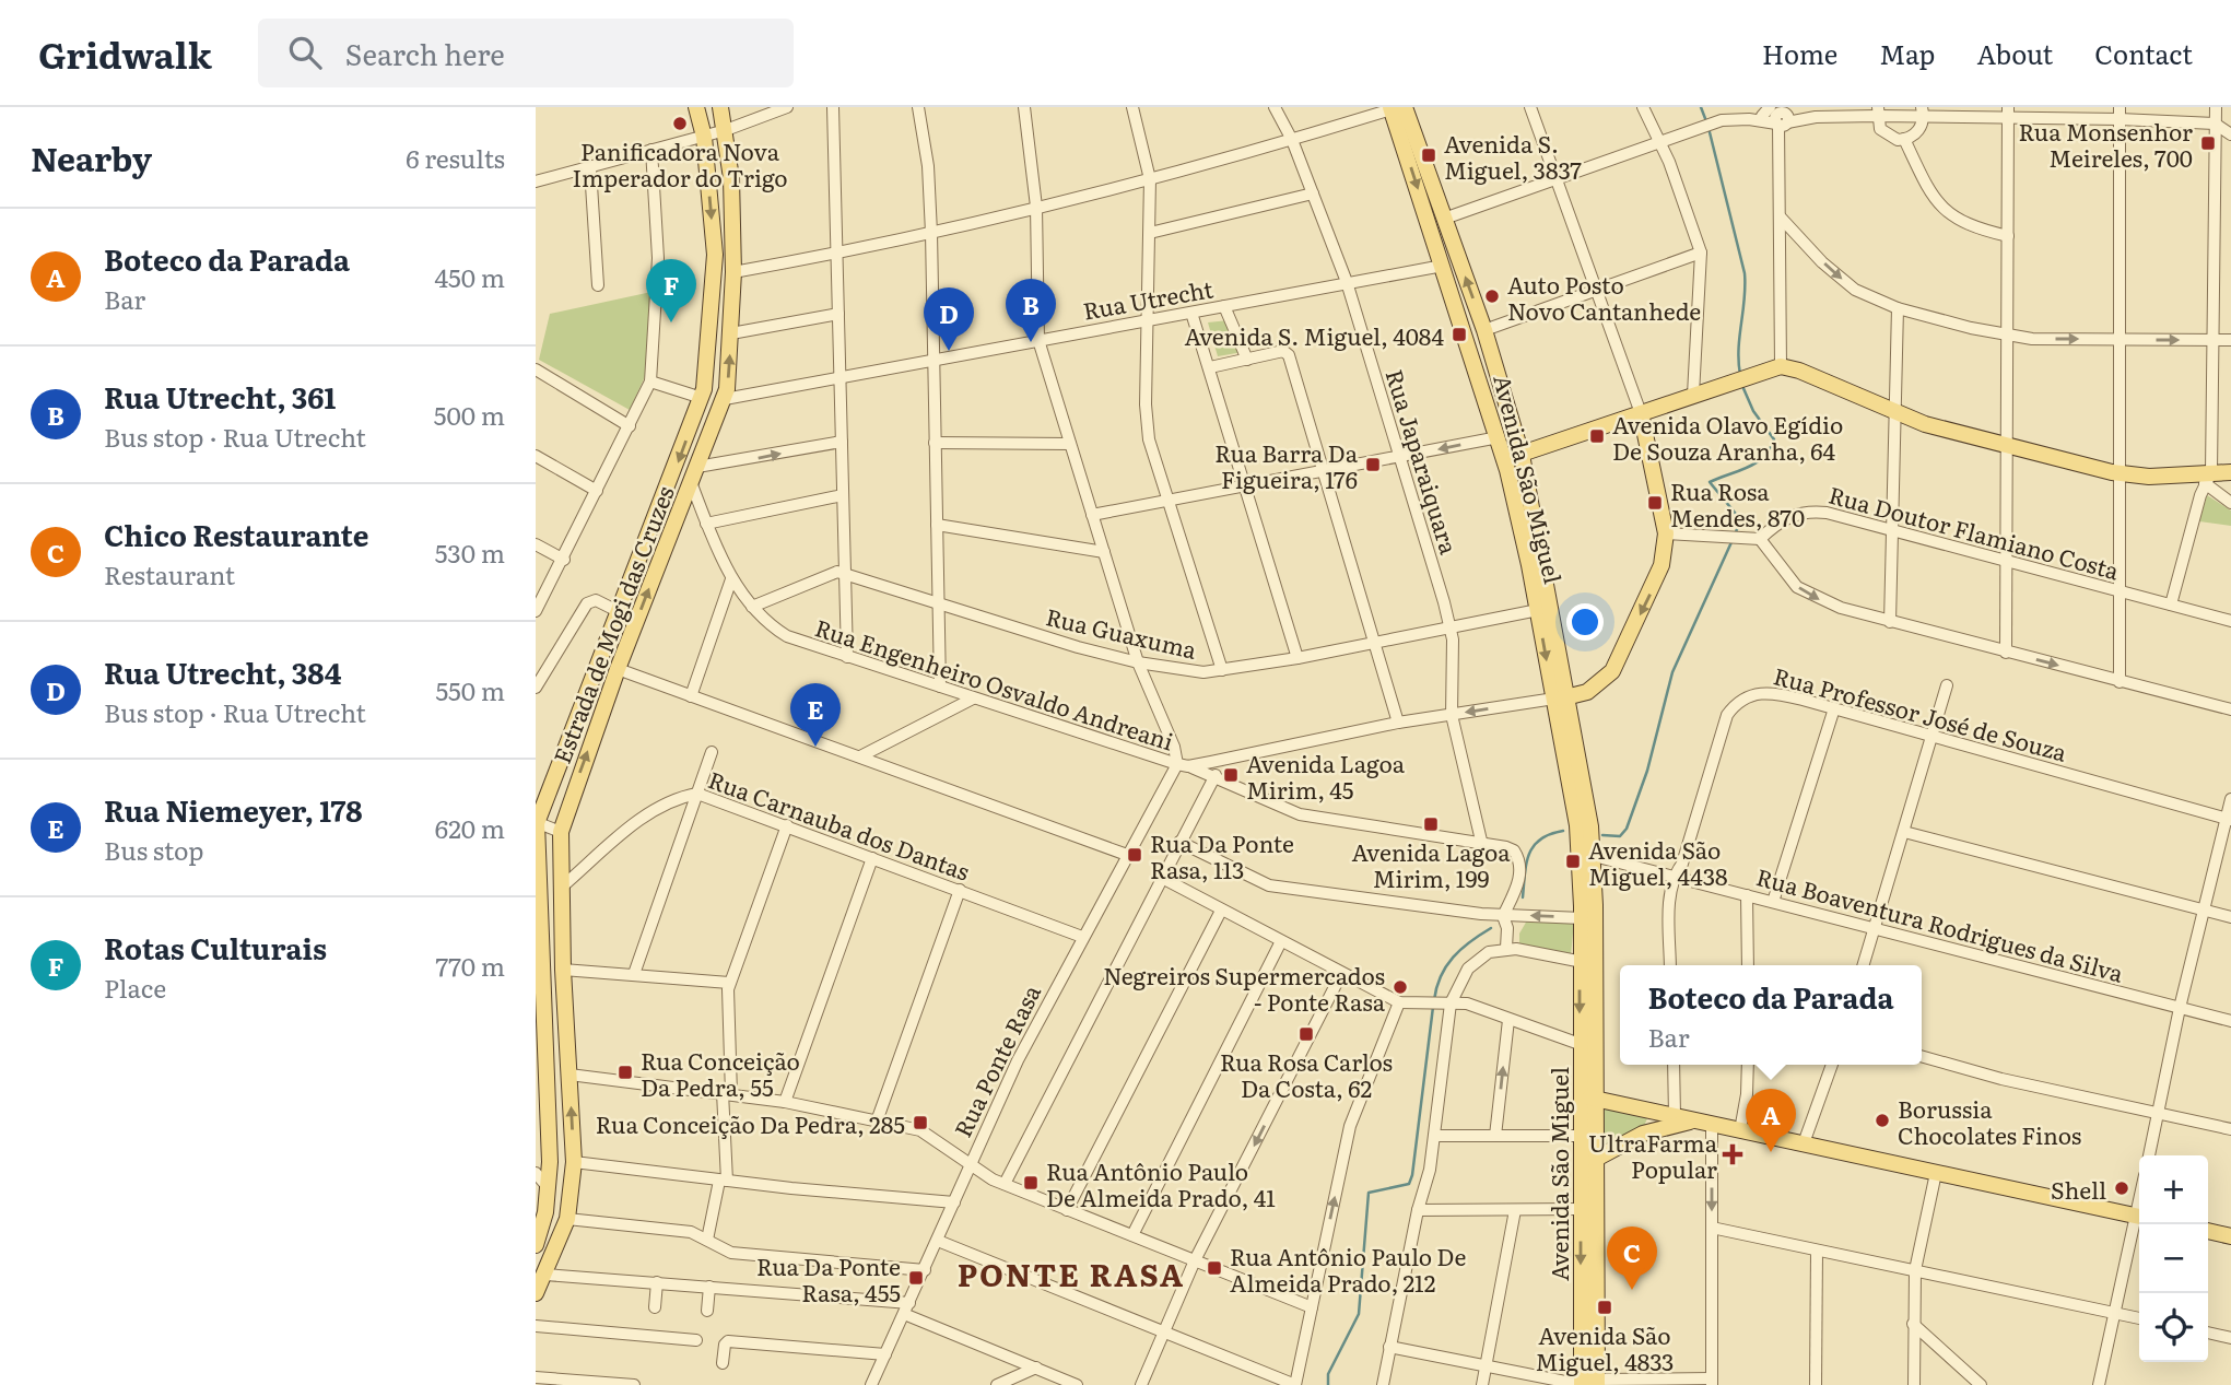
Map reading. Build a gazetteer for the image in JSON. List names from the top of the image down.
{
  "streets": {
    "main road": ["Avenida São Miguel", "Estrada de Mogi das Cruzes"],
    "street": [
      "Rua Utrecht",
      "Rua Japaraiquara",
      "Rua Doutor Flamiano Costa",
      "Rua Guaxuma",
      "Rua Engenheiro Osvaldo Andreani",
      "Rua Professor José de Souza",
      "Rua Carnauba dos Dantas",
      "Rua Boaventura Rodrigues da Silva",
      "Rua Ponte Rasa"
    ]
  },
  "crossings": [
    ["Rua Utrecht", "Rua Japaraiquara"],
    ["Rua Utrecht", "Avenida São Miguel"],
    ["Rua Utrecht", "Estrada de Mogi das Cruzes"],
    ["Rua Japaraiquara", "Rua Guaxuma"],
    ["Rua Japaraiquara", "Rua Engenheiro Osvaldo Andreani"],
    ["Avenida São Miguel", "Rua Guaxuma"],
    ["Avenida São Miguel", "Rua Engenheiro Osvaldo Andreani"],
    ["Avenida São Miguel", "Rua Boaventura Rodrigues da Silva"],
    ["Estrada de Mogi das Cruzes", "Rua Engenheiro Osvaldo Andreani"],
    ["Estrada de Mogi das Cruzes", "Rua Carnauba dos Dantas"],
    ["Rua Engenheiro Osvaldo Andreani", "Rua Ponte Rasa"],
    ["Rua Professor José de Souza", "Rua Boaventura Rodrigues da Silva"],
    ["Rua Carnauba dos Dantas", "Rua Ponte Rasa"]
  ],
  "districts": ["PONTE RASA"],
  "places": {
    "other": [
      "Panificadora Nova Imperador do Trigo",
      "Auto Posto Novo Cantanhede",
      "Negreiros Supermercados - Ponte Rasa",
      "Borussia Chocolates Finos",
      "Shell"
    ],
    "transit": [
      "Rua Monsenhor Meireles, 700",
      "Avenida S. Miguel, 3837",
      "Avenida S. Miguel, 4084",
      "Avenida Olavo Egídio De Souza Aranha, 64",
      "Rua Barra Da Figueira, 176",
      "Rua Rosa Mendes, 870",
      "Avenida Lagoa Mirim, 45",
      "Avenida Lagoa Mirim, 199",
      "Rua Da Ponte Rasa, 113",
      "Avenida São Miguel, 4438",
      "Rua Rosa Carlos Da Costa, 62",
      "Rua Conceição Da Pedra, 55",
      "Rua Conceição Da Pedra, 285",
      "Rua Antônio Paulo De Almeida Prado, 41",
      "Rua Antônio Paulo De Almeida Prado, 212",
      "Rua Da Ponte Rasa, 455",
      "Avenida São Miguel, 4833"
    ],
    "health": ["UltraFarma Popular"]
  },
  "page": {
    "header": "Gridwalk",
    "search": "Search here",
    "nav": [
      "Home",
      "Map",
      "About",
      "Contact"
    ],
    "heading": ["Nearby", "6 results"],
    "list": [
      {
        "mark": "A",
        "name": "Boteco da Parada",
        "note": "Bar",
        "value": "450 m"
      },
      {
        "mark": "B",
        "name": "Rua Utrecht, 361",
        "note": "Bus stop · Rua Utrecht",
        "value": "500 m"
      },
      {
        "mark": "C",
        "name": "Chico Restaurante",
        "note": "Restaurant",
        "value": "530 m"
      },
      {
        "mark": "D",
        "name": "Rua Utrecht, 384",
        "note": "Bus stop · Rua Utrecht",
        "value": "550 m"
      },
      {
        "mark": "E",
        "name": "Rua Niemeyer, 178",
        "note": "Bus stop",
        "value": "620 m"
      },
      {
        "mark": "F",
        "name": "Rotas Culturais",
        "note": "Place",
        "value": "770 m"
      }
    ],
    "pins": [
      "F",
      "B",
      "D",
      "E",
      "A",
      "C"
    ],
    "popup": ["Boteco da Parada", "Bar"],
    "map_buttons": ["+", "−"]
  }
}
